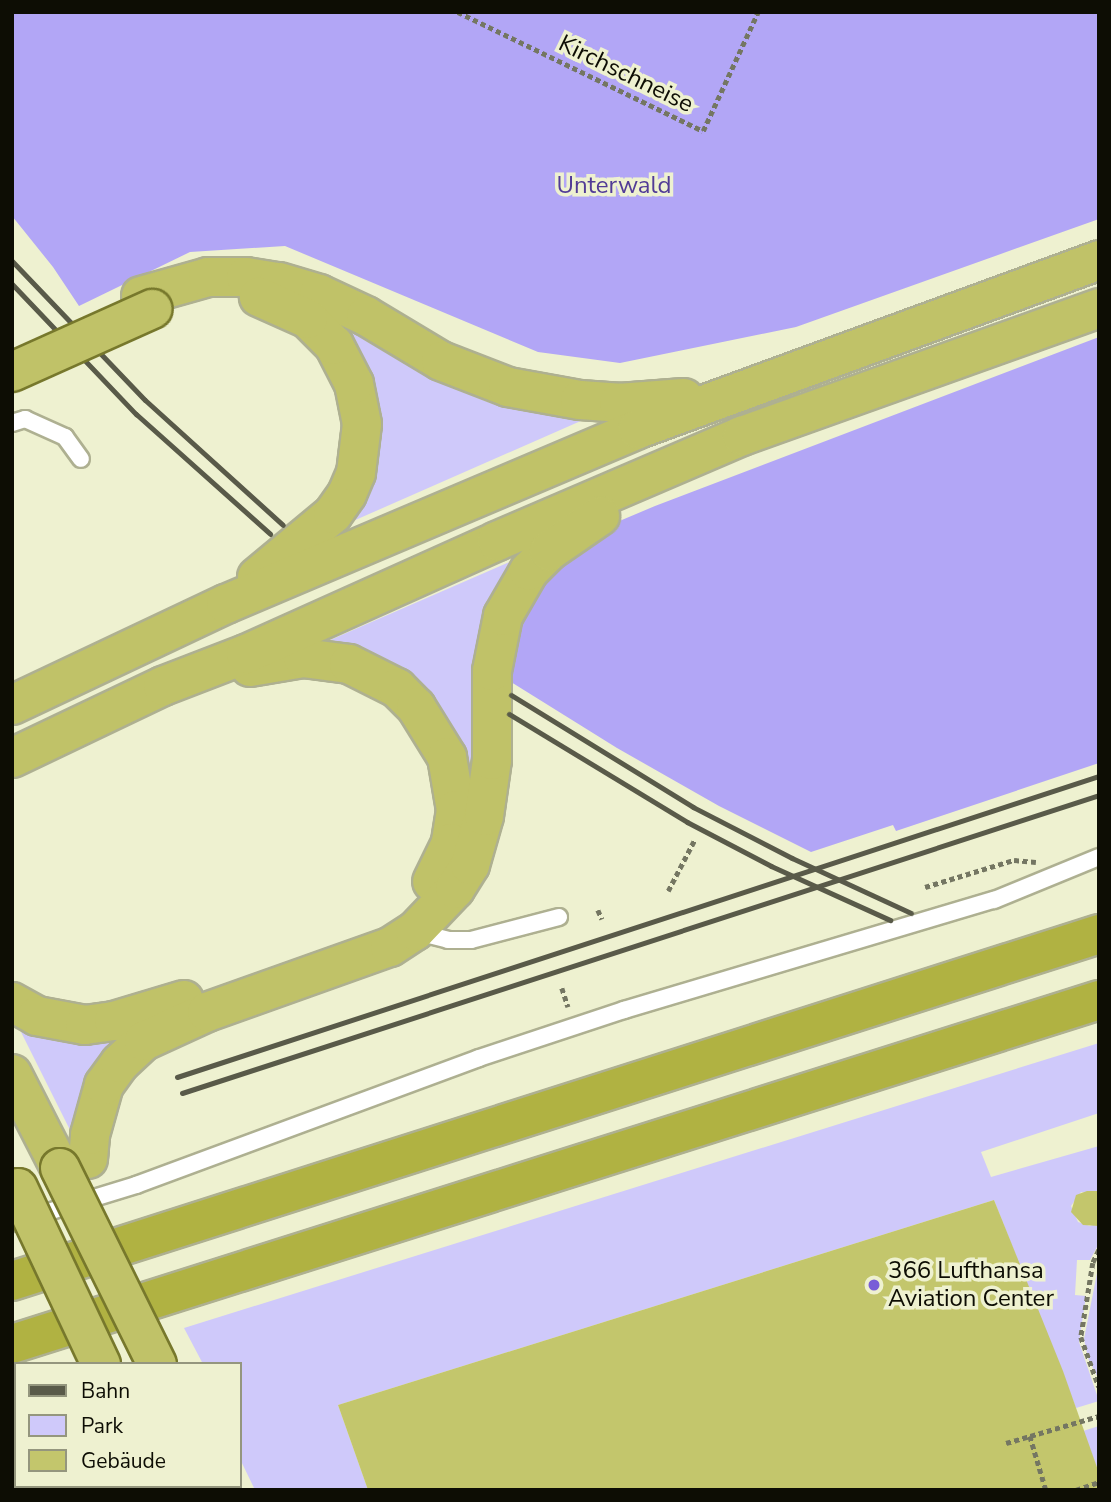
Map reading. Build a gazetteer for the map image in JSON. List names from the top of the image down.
{
  "streets": {
    "path": ["Kirchschneise"]
  },
  "parks": ["Unterwald"],
  "places": ["366 Lufthansa Aviation Center"],
  "legend": ["Bahn", "Park", "Gebäude"]
}
